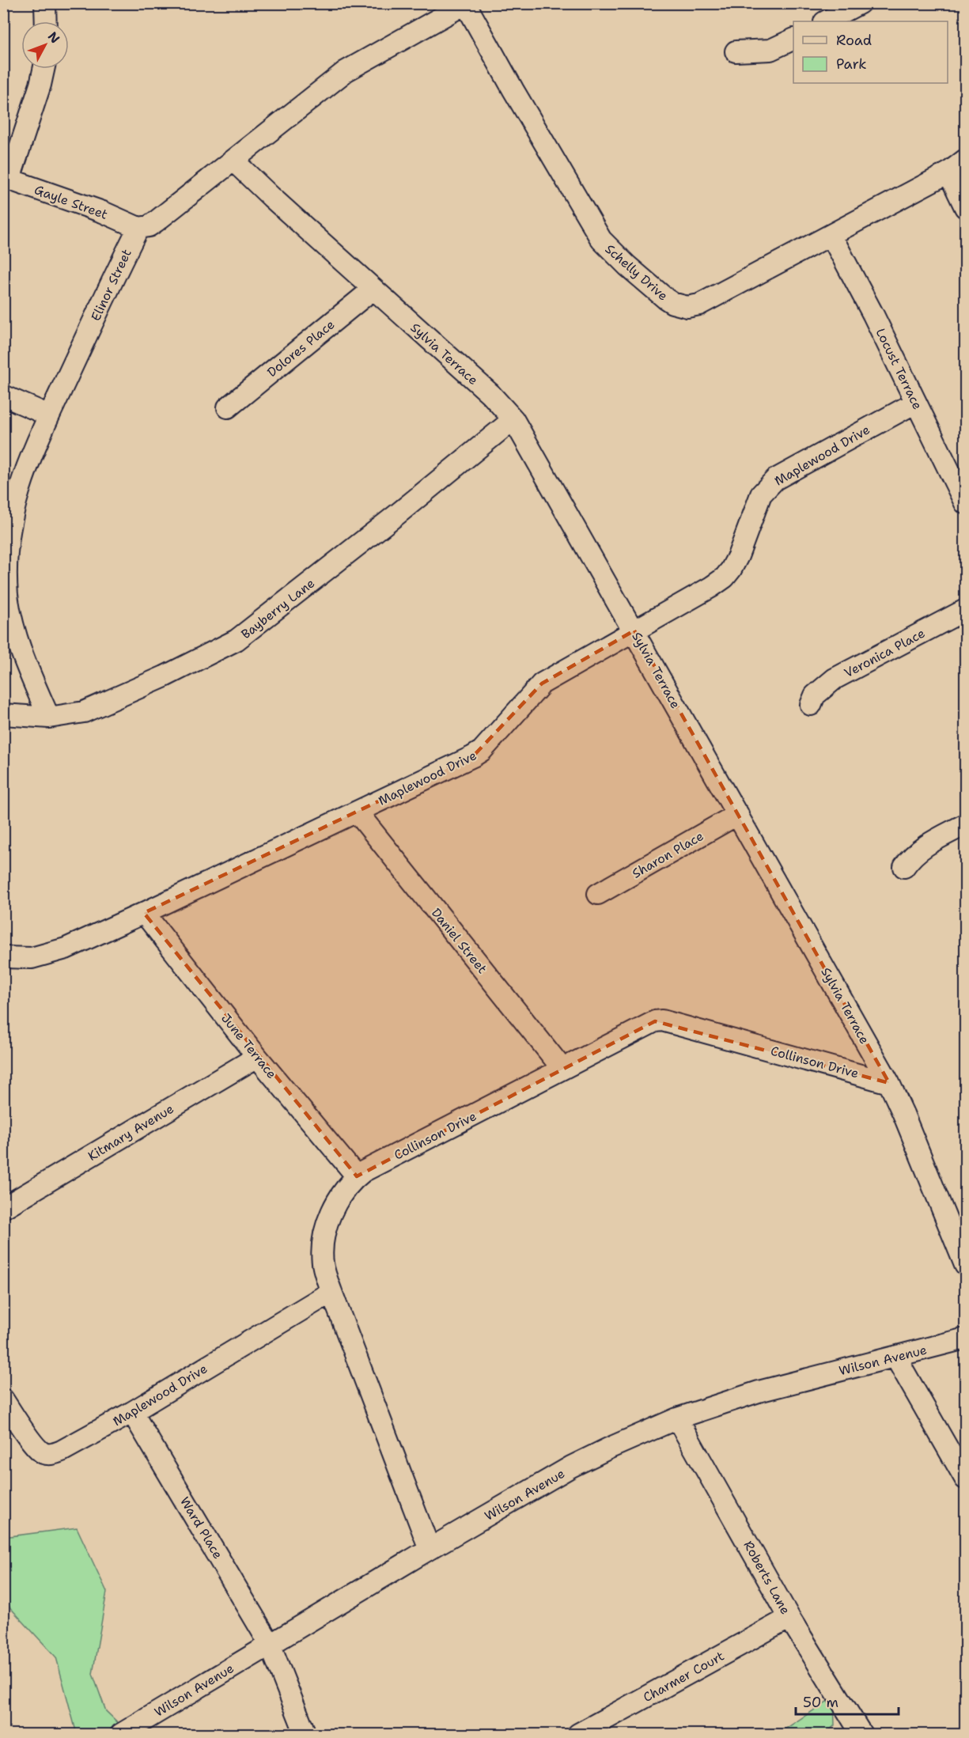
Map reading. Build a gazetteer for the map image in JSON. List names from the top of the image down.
{
  "streets": {
    "street": [
      "Gayle Street",
      "Schelly Drive",
      "Elinor Street",
      "Dolores Place",
      "Sylvia Terrace",
      "Locust Terrace",
      "Maplewood Drive",
      "Bayberry Lane",
      "Veronica Place",
      "Sharon Place",
      "Daniel Street",
      "June Terrace",
      "Collinson Drive",
      "Kitmary Avenue",
      "Wilson Avenue",
      "Ward Place",
      "Roberts Lane",
      "Charmer Court"
    ]
  },
  "crossings": [
    ["Gayle Street", "Elinor Street"],
    ["Schelly Drive", "Locust Terrace"],
    ["Elinor Street", "Bayberry Lane"],
    ["Dolores Place", "Sylvia Terrace"],
    ["Sylvia Terrace", "Maplewood Drive"],
    ["Sylvia Terrace", "Bayberry Lane"],
    ["Sylvia Terrace", "Sharon Place"],
    ["Sylvia Terrace", "Collinson Drive"],
    ["Locust Terrace", "Maplewood Drive"],
    ["Maplewood Drive", "Daniel Street"],
    ["Maplewood Drive", "June Terrace"],
    ["Maplewood Drive", "Collinson Drive"],
    ["Maplewood Drive", "Ward Place"],
    ["Daniel Street", "Collinson Drive"],
    ["June Terrace", "Collinson Drive"],
    ["June Terrace", "Kitmary Avenue"],
    ["Collinson Drive", "Wilson Avenue"],
    ["Wilson Avenue", "Ward Place"],
    ["Wilson Avenue", "Roberts Lane"],
    ["Roberts Lane", "Charmer Court"]
  ],
  "legend": ["Road", "Park"],
  "scale_bar": "50 m",
  "north": "top right"
}
